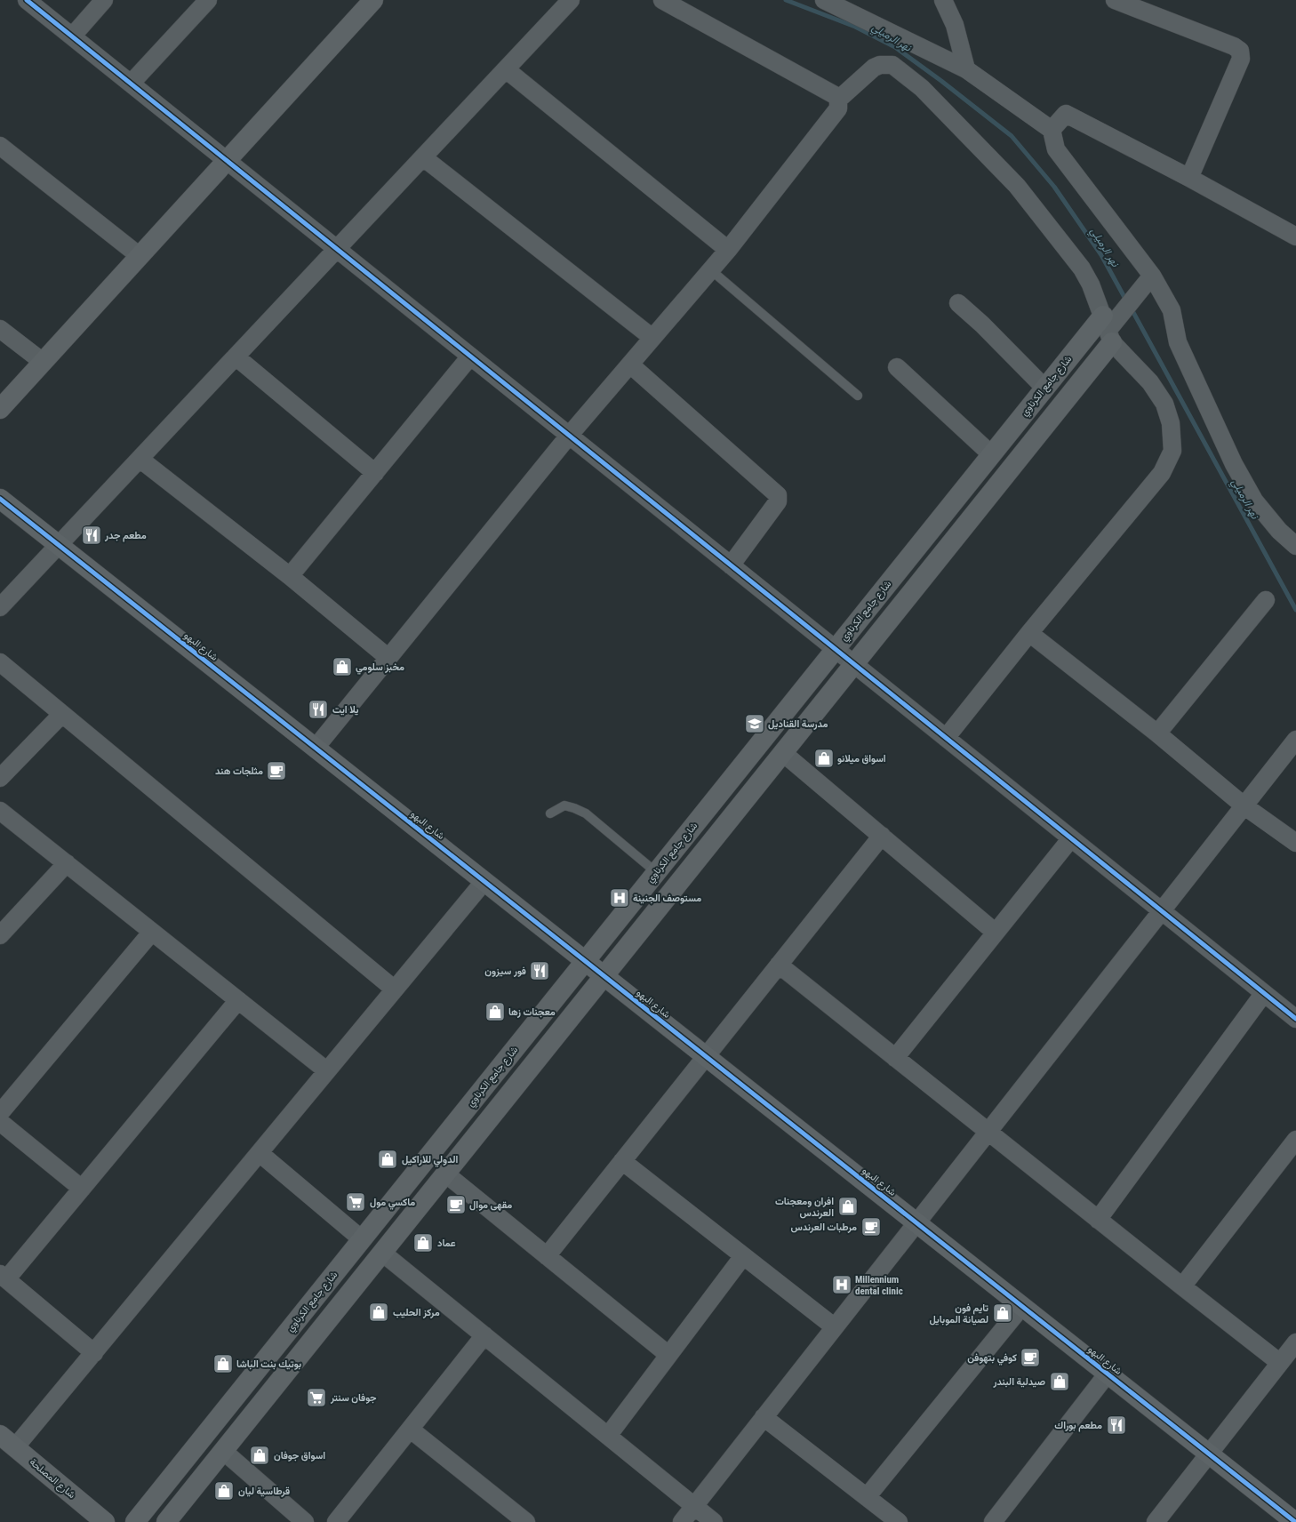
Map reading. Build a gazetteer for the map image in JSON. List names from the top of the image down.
{
  "streets": {
    "main road": ["شارع جامع الكرناوي", "شارع البهو", "شارع المصلحة"]
  },
  "crossings": [
    ["شارع جامع الكرناوي", "شارع البهو"]
  ],
  "water": ["نهر الرميلي"],
  "places": {
    "restaurant": [
      "مطعم جدر",
      "يلا ايت",
      "فور سيزون",
      "مطعم بوراك"
    ],
    "shop": [
      "مخبز سلومي",
      "اسواق ميلانو",
      "معجنات زها",
      "الدولي للاراكيل",
      "افران ومعجنات العرندس",
      "عماد",
      "مركز الحليب",
      "تايم فون لصيانة الموبايل",
      "بوتيك بنت الباشا",
      "صيدلية البندر",
      "اسواق جوفان",
      "قرطاسية ليان"
    ],
    "school or university": ["مدرسة القناديل"],
    "cafe": [
      "مثلجات هند",
      "مقهى موال",
      "مرطبات العرندس",
      "كوفي بتهوفن"
    ],
    "hospital": ["مستوصف الجنينة", "Millennium dental clinic"],
    "supermarket": ["ماكسي مول", "جوفان سنتر"]
  }
}
